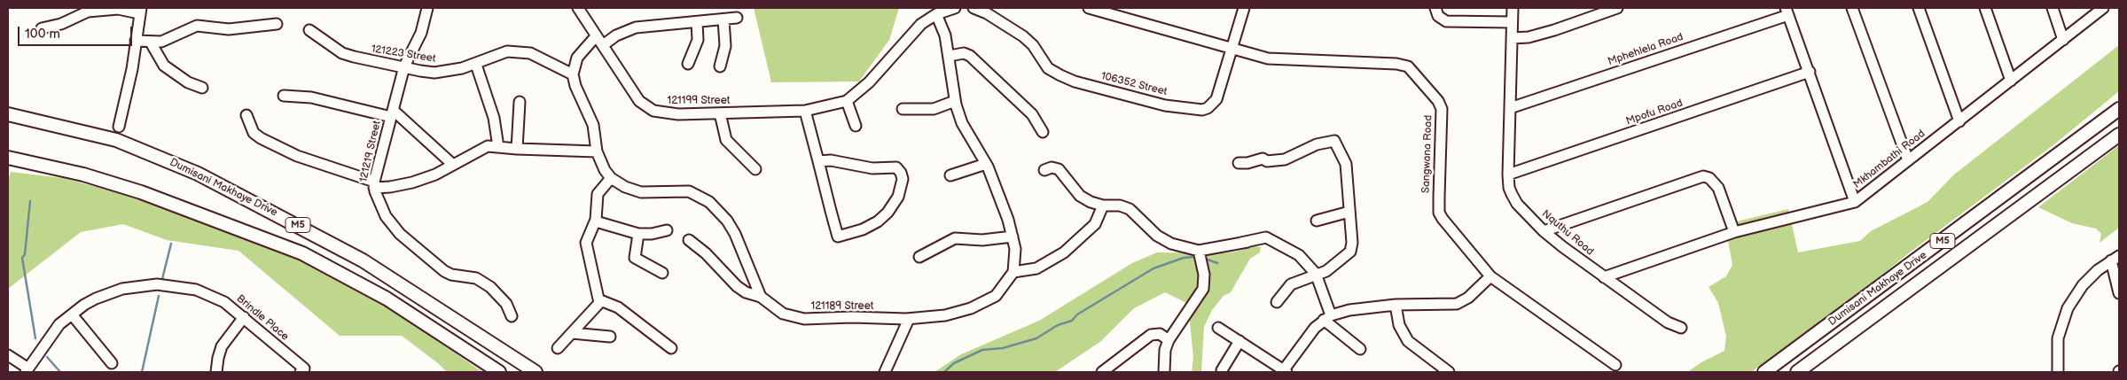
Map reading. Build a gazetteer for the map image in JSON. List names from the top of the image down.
{
  "streets": {
    "main road": ["Dumisani Makhaye Drive", "M5"],
    "street": [
      "Mphehlela Road",
      "121223 Street",
      "106352 Street",
      "121199 Street",
      "Mpofu Road",
      "121219 Street",
      "Sangwana Road",
      "Mkhambathi Road",
      "Nquthu Road",
      "121189 Street",
      "Brindle Place"
    ]
  },
  "crossings": [
    ["Mphehlela Road", "Nquthu Road"],
    ["121223 Street", "121219 Street"],
    ["106352 Street", "Sangwana Road"],
    ["Mpofu Road", "Nquthu Road"],
    ["Mkhambathi Road", "Nquthu Road"]
  ],
  "scale_bar": "100 m"
}
